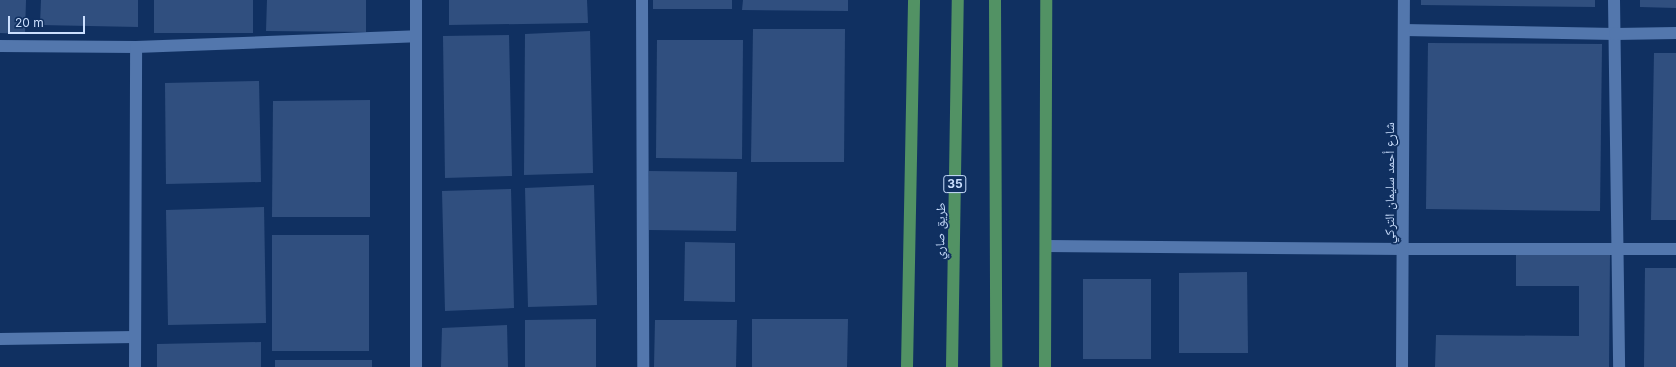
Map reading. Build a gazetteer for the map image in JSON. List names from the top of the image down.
{
  "streets": {
    "main road": ["35", "طريق صاري"],
    "street": ["شارع أحمد سليمان التركي"]
  },
  "scale_bar": "20 m"
}
